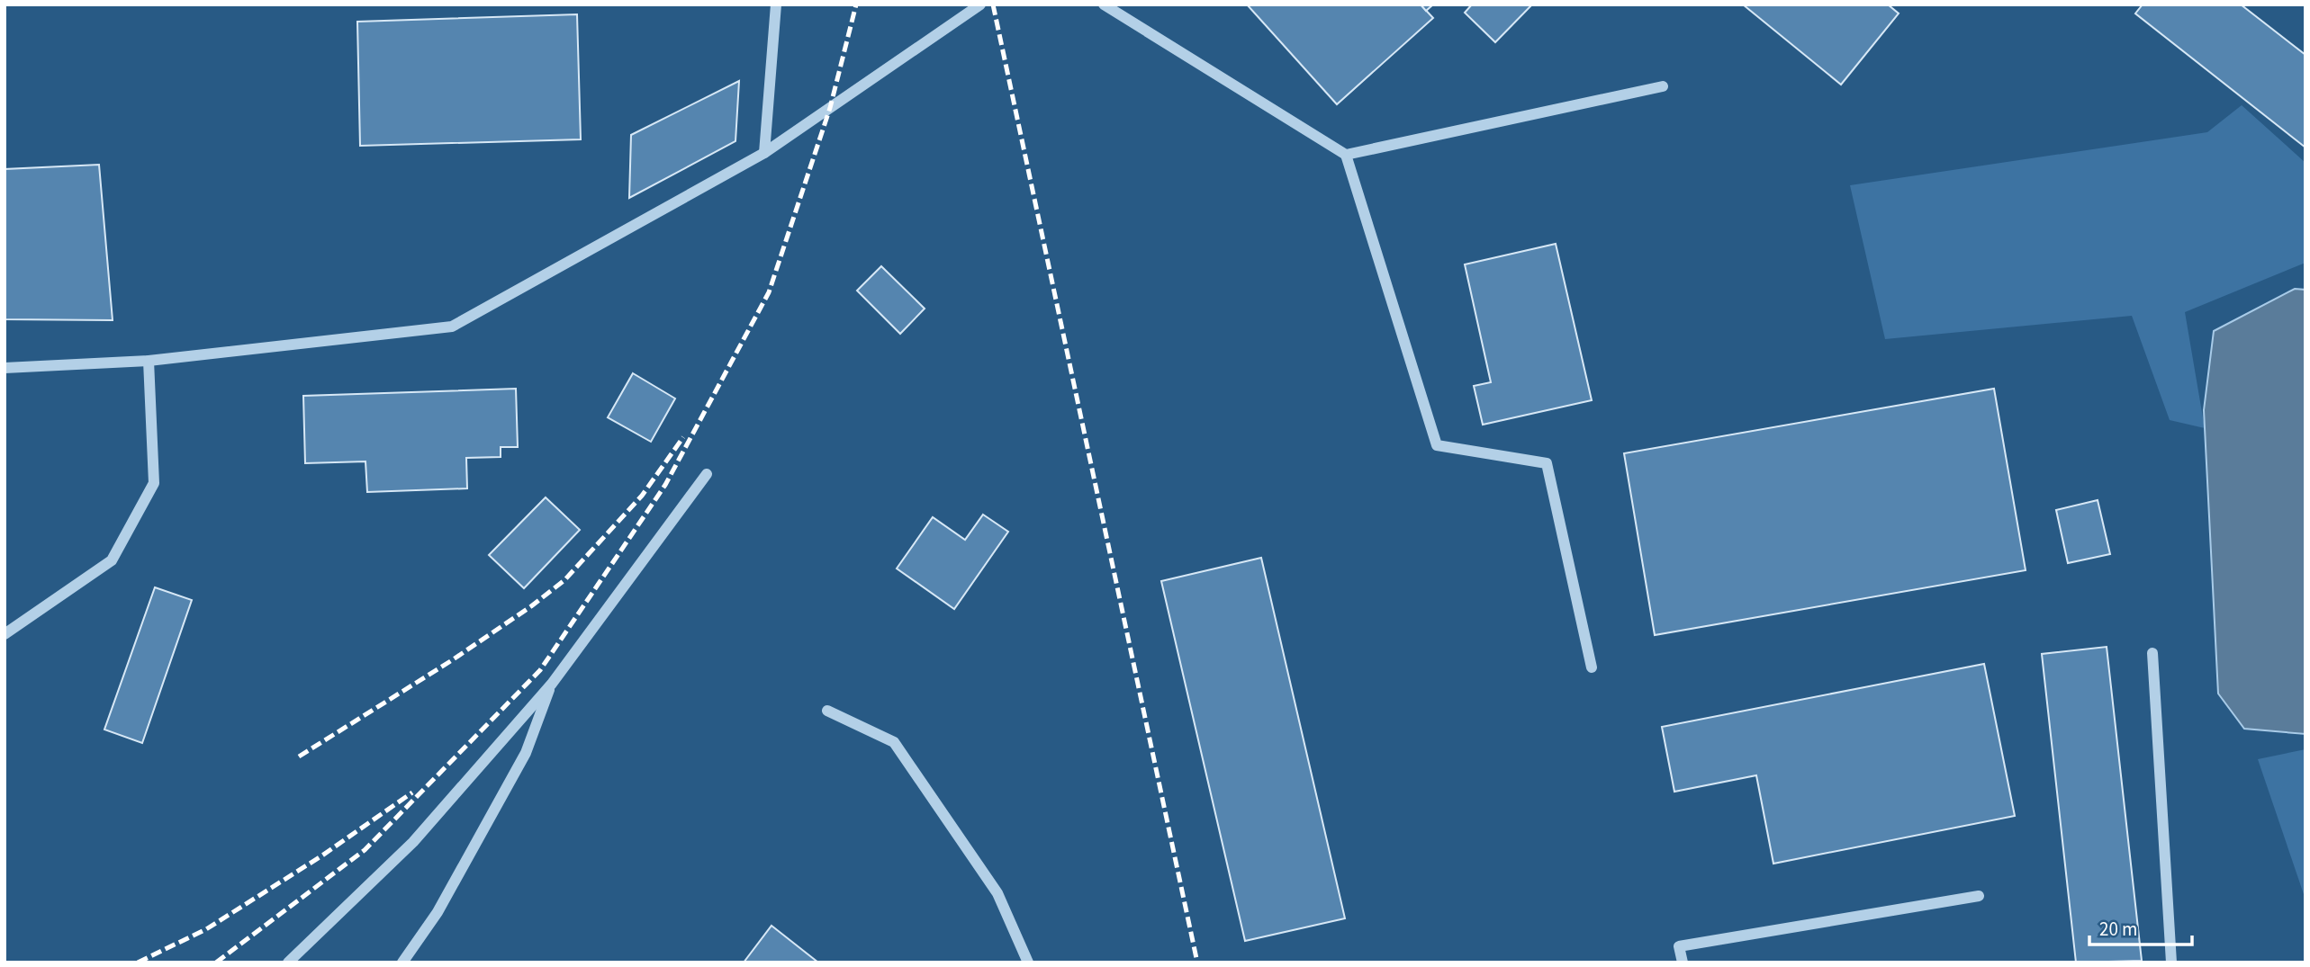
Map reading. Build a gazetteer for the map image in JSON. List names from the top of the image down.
{
  "scale_bar": "20 m"
}
